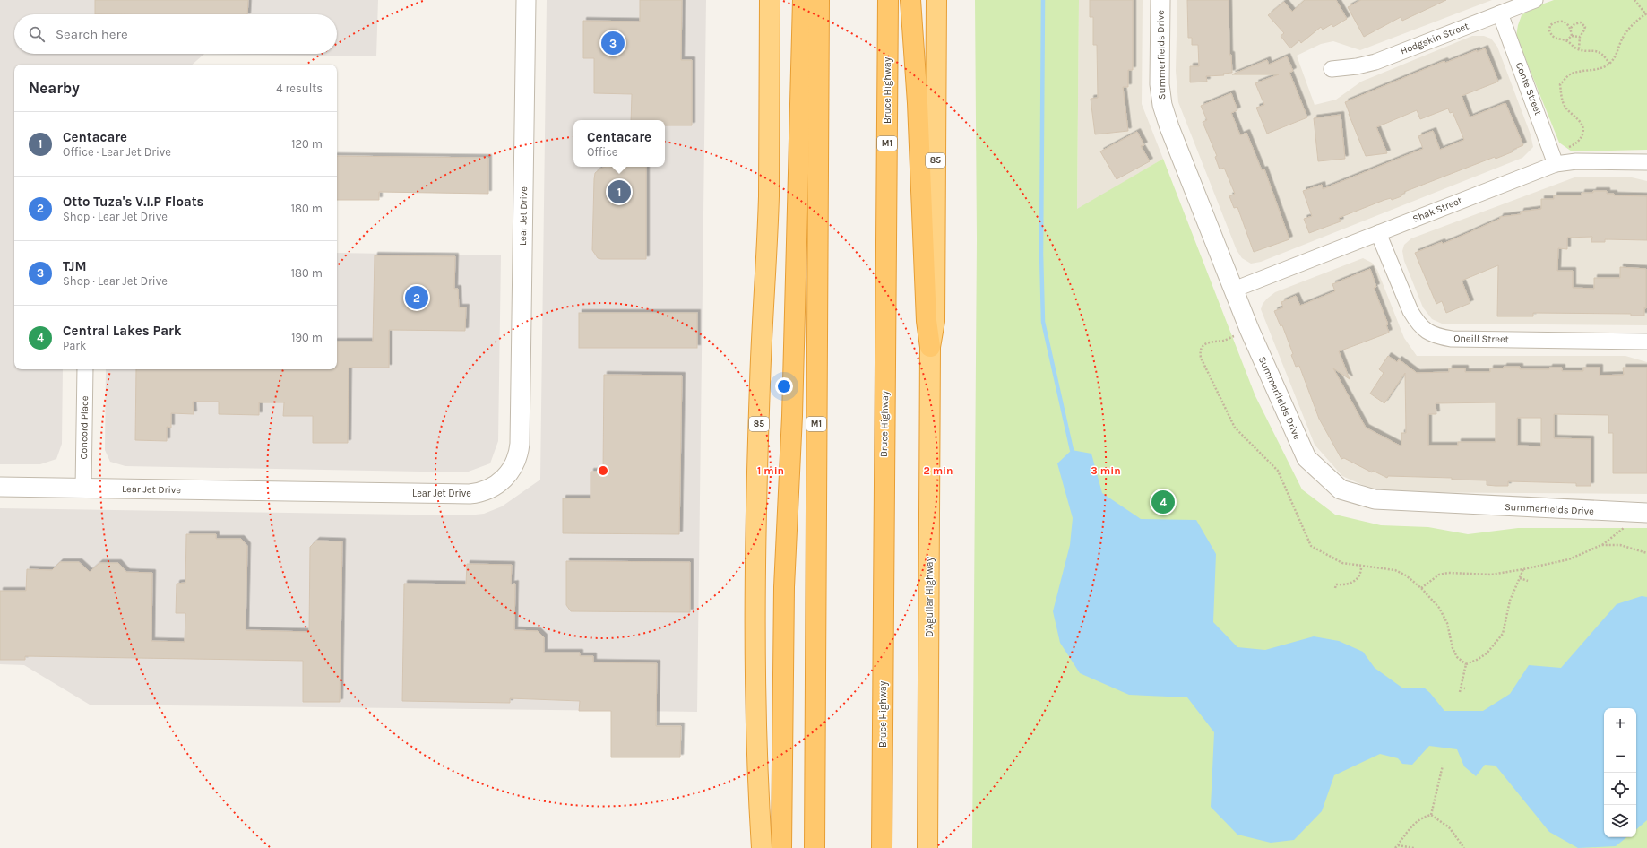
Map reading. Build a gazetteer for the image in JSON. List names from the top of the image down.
{
  "streets": {
    "highway": [
      "Bruce Highway",
      "M1",
      "85",
      "D'Aguilar Highway"
    ],
    "street": [
      "Hodgskin Street",
      "Summerfields Drive",
      "Conte Street",
      "Shak Street",
      "Lear Jet Drive",
      "Oneill Street",
      "Concord Place"
    ]
  },
  "crossings": [
    ["Hodgskin Street", "Conte Street"],
    ["Summerfields Drive", "Shak Street"],
    ["Conte Street", "Shak Street"],
    ["85", "D'Aguilar Highway"],
    ["Shak Street", "Oneill Street"],
    ["Lear Jet Drive", "Concord Place"]
  ],
  "page": {
    "search": "Search here",
    "pins": [
      "3",
      "1",
      "2",
      "4"
    ],
    "heading": ["Nearby", "4 results"],
    "list": [
      {
        "mark": "1",
        "name": "Centacare",
        "note": "Office · Lear Jet Drive",
        "value": "120 m"
      },
      {
        "mark": "2",
        "name": "Otto Tuza's V.I.P Floats",
        "note": "Shop · Lear Jet Drive",
        "value": "180 m"
      },
      {
        "mark": "3",
        "name": "TJM",
        "note": "Shop · Lear Jet Drive",
        "value": "180 m"
      },
      {
        "mark": "4",
        "name": "Central Lakes Park",
        "note": "Park",
        "value": "190 m"
      }
    ],
    "popup": ["Centacare", "Office"],
    "map_buttons": ["+", "−"]
  },
  "rings": ["1 min", "2 min", "3 min"]
}
